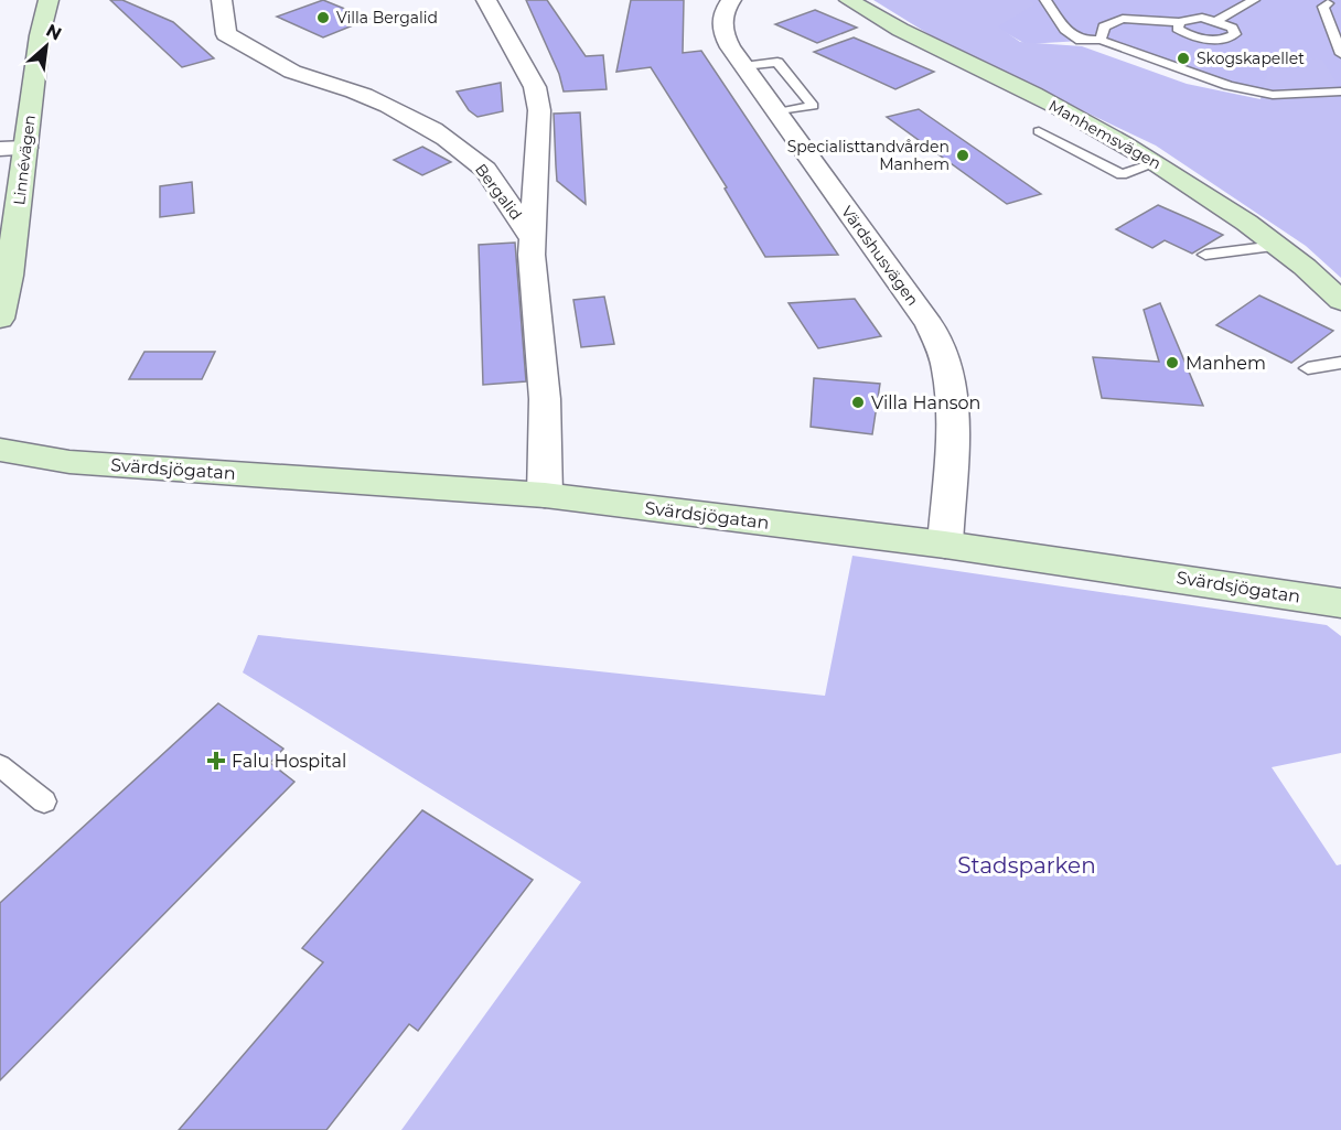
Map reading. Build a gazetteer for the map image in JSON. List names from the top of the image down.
{
  "streets": {
    "street": [
      "Manhemsvägen",
      "Linnévägen",
      "Bergalid",
      "Värdshusvägen",
      "Svärdsjögatan"
    ]
  },
  "crossings": [
    ["Bergalid", "Svärdsjögatan"],
    ["Värdshusvägen", "Svärdsjögatan"]
  ],
  "parks": ["Stadsparken"],
  "places": {
    "other": [
      "Villa Bergalid",
      "Skogskapellet",
      "Specialisttandvården Manhem",
      "Manhem",
      "Villa Hanson"
    ],
    "health": ["Falu Hospital"]
  },
  "north": "top right"
}
